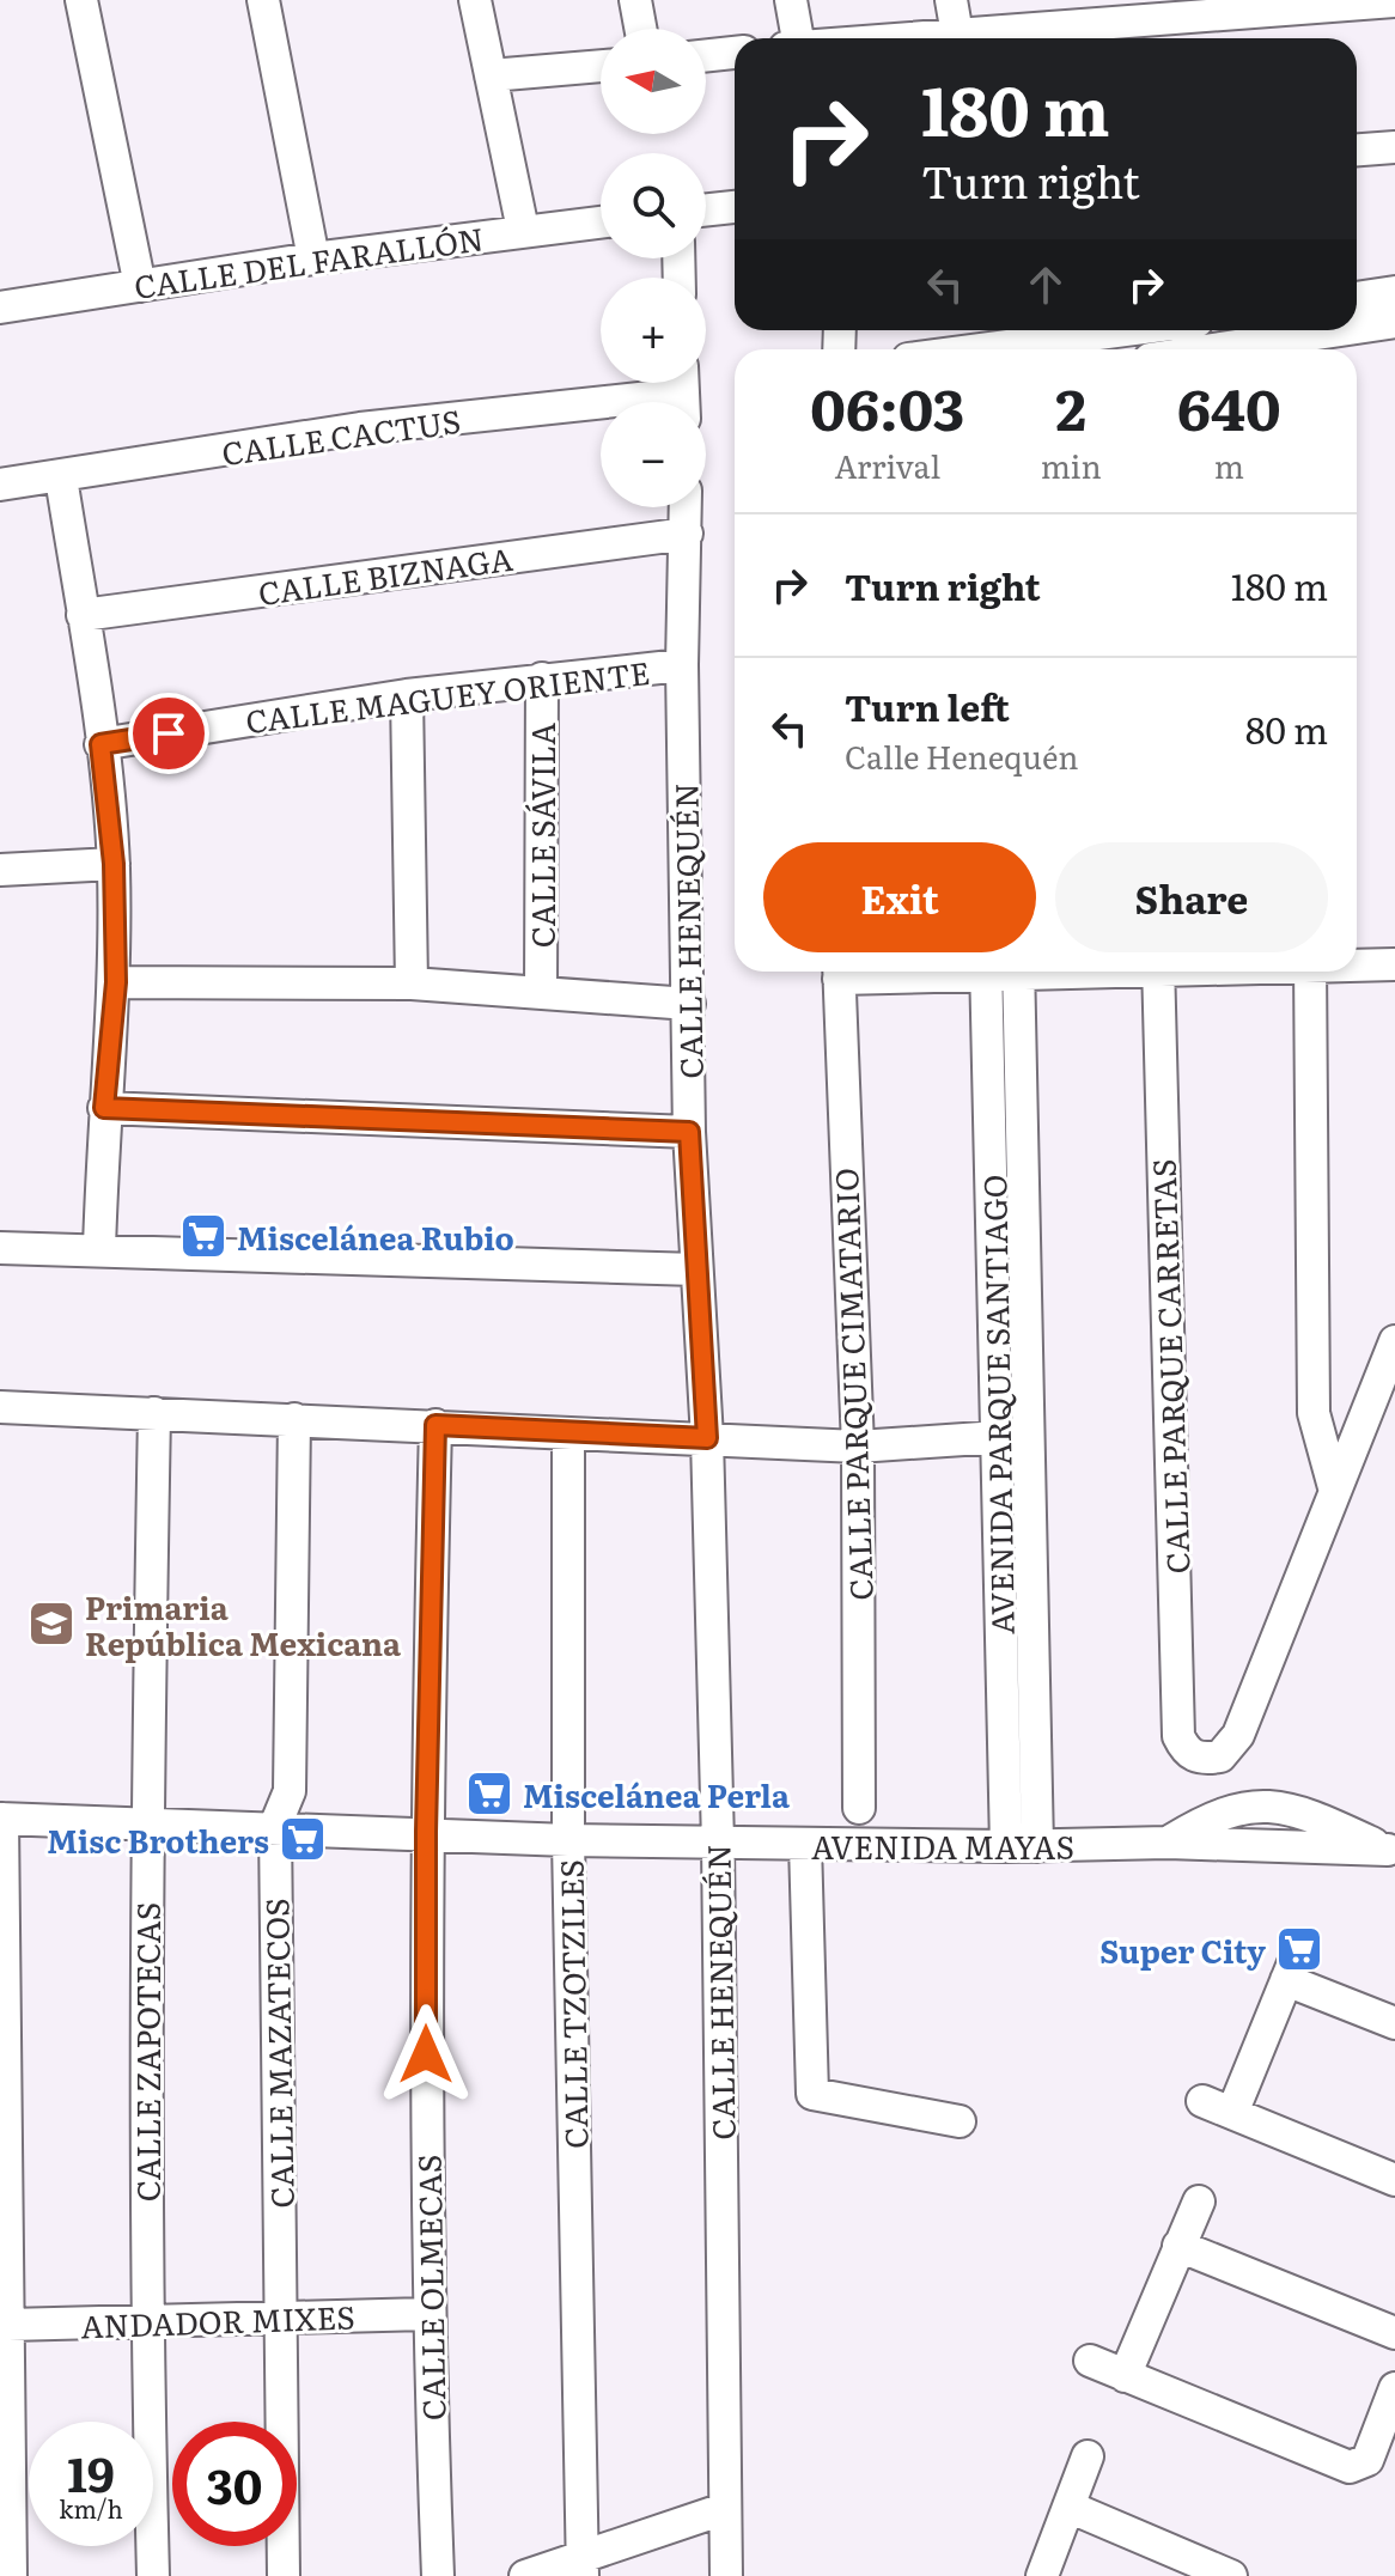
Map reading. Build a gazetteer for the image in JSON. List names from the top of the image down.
{
  "streets": {
    "street": [
      "CALLE DEL FARALLÓN",
      "CALLE CACTUS",
      "CALLE BIZNAGA",
      "CALLE MAGUEY ORIENTE",
      "CALLE SÁVILA",
      "CALLE HENEQUÉN",
      "CALLE PARQUE CARRETAS",
      "CALLE PARQUE CIMATARIO",
      "AVENIDA PARQUE SANTIAGO",
      "AVENIDA MAYAS",
      "CALLE TZOTZILES",
      "CALLE ZAPOTECAS",
      "CALLE MAZATECOS",
      "CALLE OLMECAS",
      "ANDADOR MIXES"
    ]
  },
  "crossings": [
    ["CALLE BIZNAGA", "CALLE HENEQUÉN"],
    ["CALLE MAGUEY ORIENTE", "CALLE SÁVILA"],
    ["CALLE MAGUEY ORIENTE", "CALLE HENEQUÉN"],
    ["CALLE HENEQUÉN", "AVENIDA MAYAS"],
    ["AVENIDA PARQUE SANTIAGO", "AVENIDA MAYAS"],
    ["AVENIDA MAYAS", "CALLE TZOTZILES"],
    ["AVENIDA MAYAS", "CALLE ZAPOTECAS"],
    ["AVENIDA MAYAS", "CALLE MAZATECOS"],
    ["AVENIDA MAYAS", "CALLE OLMECAS"],
    ["CALLE ZAPOTECAS", "ANDADOR MIXES"],
    ["CALLE MAZATECOS", "ANDADOR MIXES"],
    ["CALLE OLMECAS", "ANDADOR MIXES"]
  ],
  "places": {
    "supermarket": [
      "Miscelánea Rubio",
      "Miscelánea Perla",
      "Misc Brothers",
      "Super City"
    ],
    "school or university": ["Primaria República Mexicana"]
  },
  "north": "left",
  "page": {
    "map_buttons": ["+", "−"],
    "turn": ["180 m", "Turn right"],
    "eta": [
      "06:03",
      "Arrival",
      "2",
      "min",
      "640",
      "m"
    ],
    "list": [
      {
        "name": "Turn right",
        "value": "180 m"
      },
      {
        "name": "Turn left",
        "note": "Calle Henequén",
        "value": "80 m"
      }
    ],
    "buttons": ["Exit", "Share"],
    "speed": "19 km/h",
    "limit": "30"
  }
}
